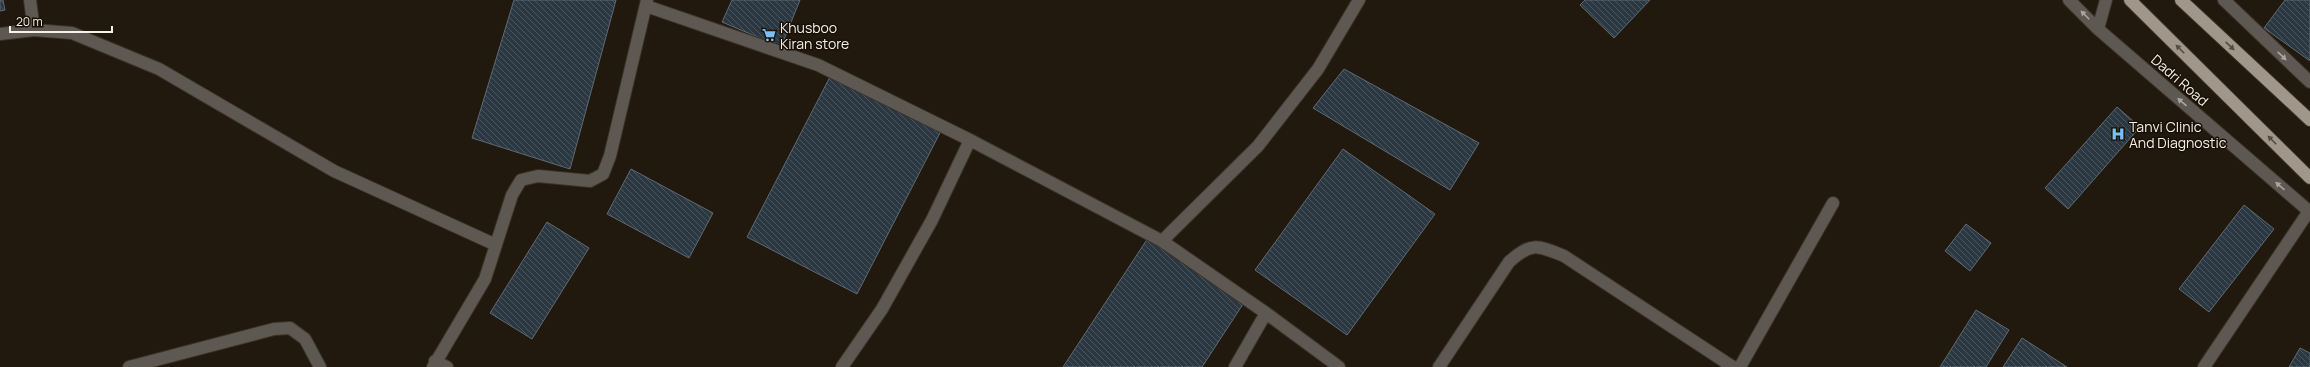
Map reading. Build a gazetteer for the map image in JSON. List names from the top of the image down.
{
  "streets": {
    "street": ["Dadri Road"]
  },
  "places": {
    "supermarket": ["Khusboo Kiran store"],
    "hospital": ["Tanvi Clinic And Diagnostic"]
  },
  "scale_bar": "20 m"
}
